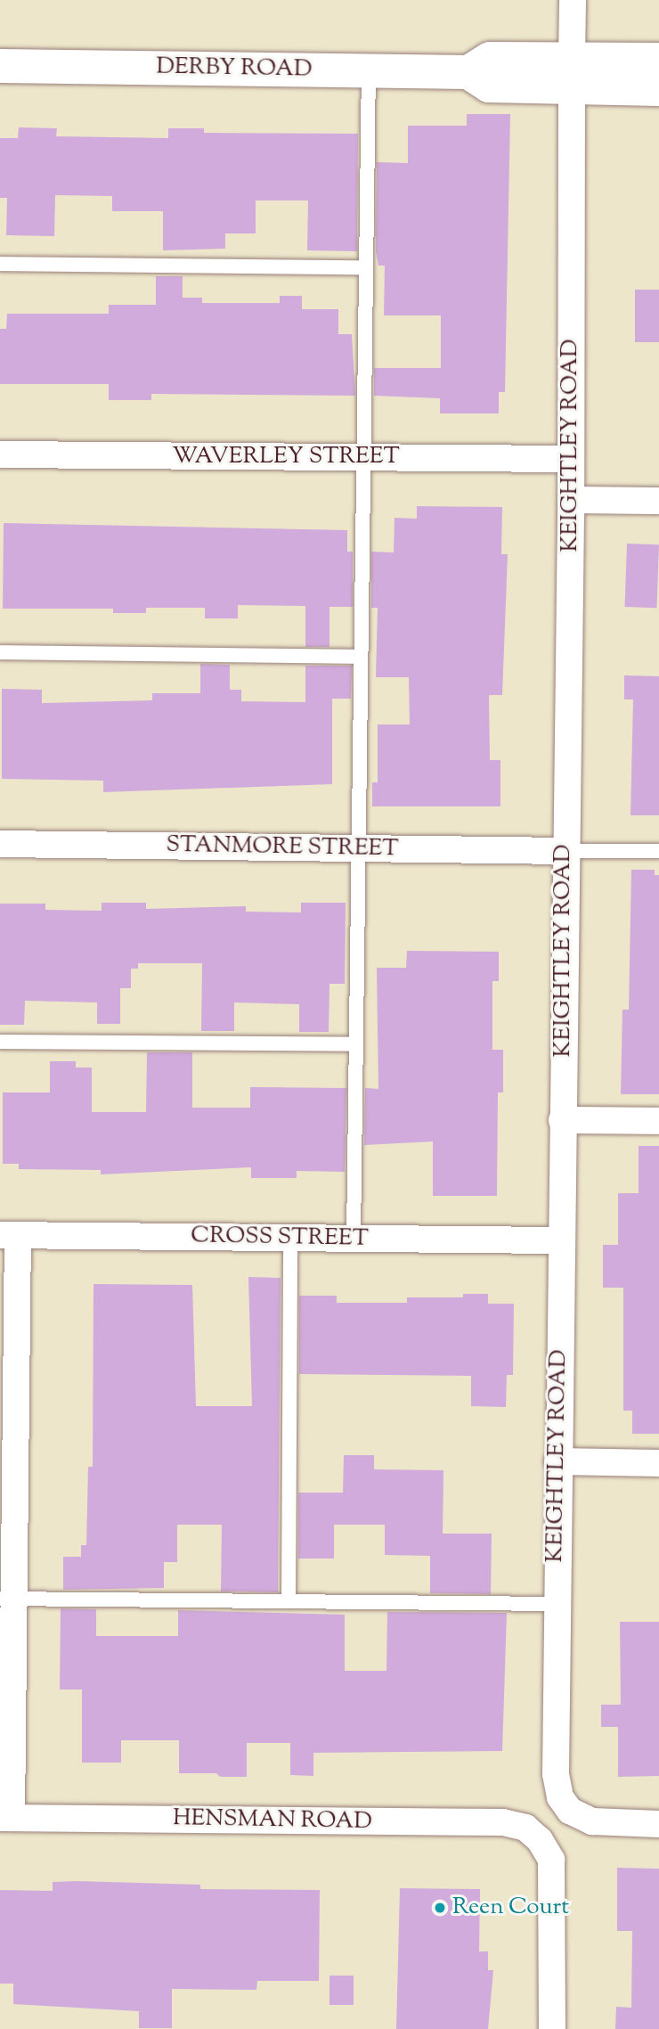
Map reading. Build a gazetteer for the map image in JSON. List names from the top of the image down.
{
  "streets": {
    "street": [
      "DERBY ROAD",
      "KEIGHTLEY ROAD",
      "WAVERLEY STREET",
      "STANMORE STREET",
      "CROSS STREET",
      "HENSMAN ROAD"
    ]
  },
  "crossings": [
    ["DERBY ROAD", "KEIGHTLEY ROAD"],
    ["KEIGHTLEY ROAD", "WAVERLEY STREET"],
    ["KEIGHTLEY ROAD", "STANMORE STREET"],
    ["KEIGHTLEY ROAD", "CROSS STREET"]
  ],
  "places": ["Reen Court"]
}
